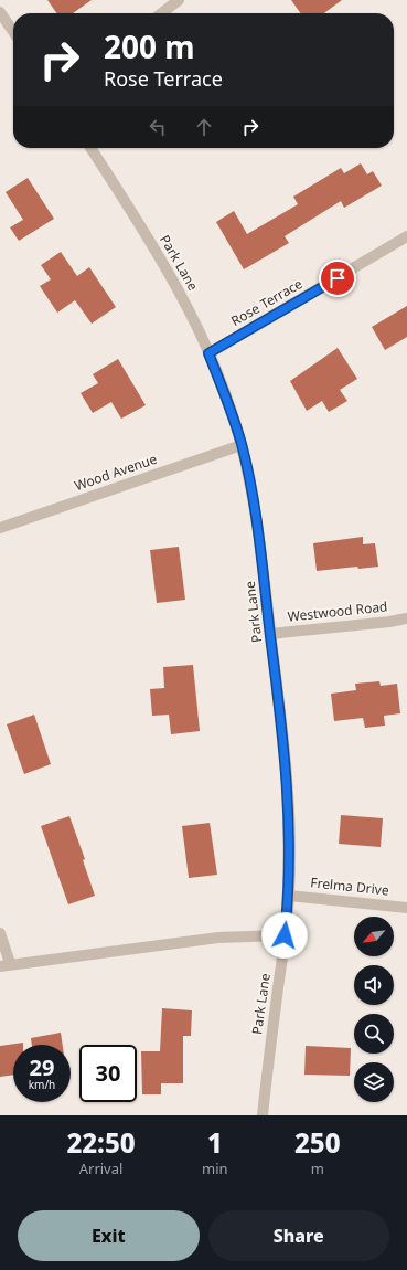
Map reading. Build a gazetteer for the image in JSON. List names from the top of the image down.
{
  "streets": {
    "street": [
      "Park Lane",
      "Rose Terrace",
      "Wood Avenue",
      "Westwood Road",
      "Frelma Drive"
    ]
  },
  "crossings": [
    ["Park Lane", "Rose Terrace"],
    ["Park Lane", "Wood Avenue"],
    ["Park Lane", "Westwood Road"],
    ["Park Lane", "Frelma Drive"]
  ],
  "north": "bottom left",
  "page": {
    "turn": ["200 m", "Rose Terrace"],
    "speed": "29 km/h",
    "limit": "30",
    "eta": [
      "22:50",
      "Arrival",
      "1",
      "min",
      "250",
      "m"
    ],
    "buttons": ["Exit", "Share"]
  }
}
